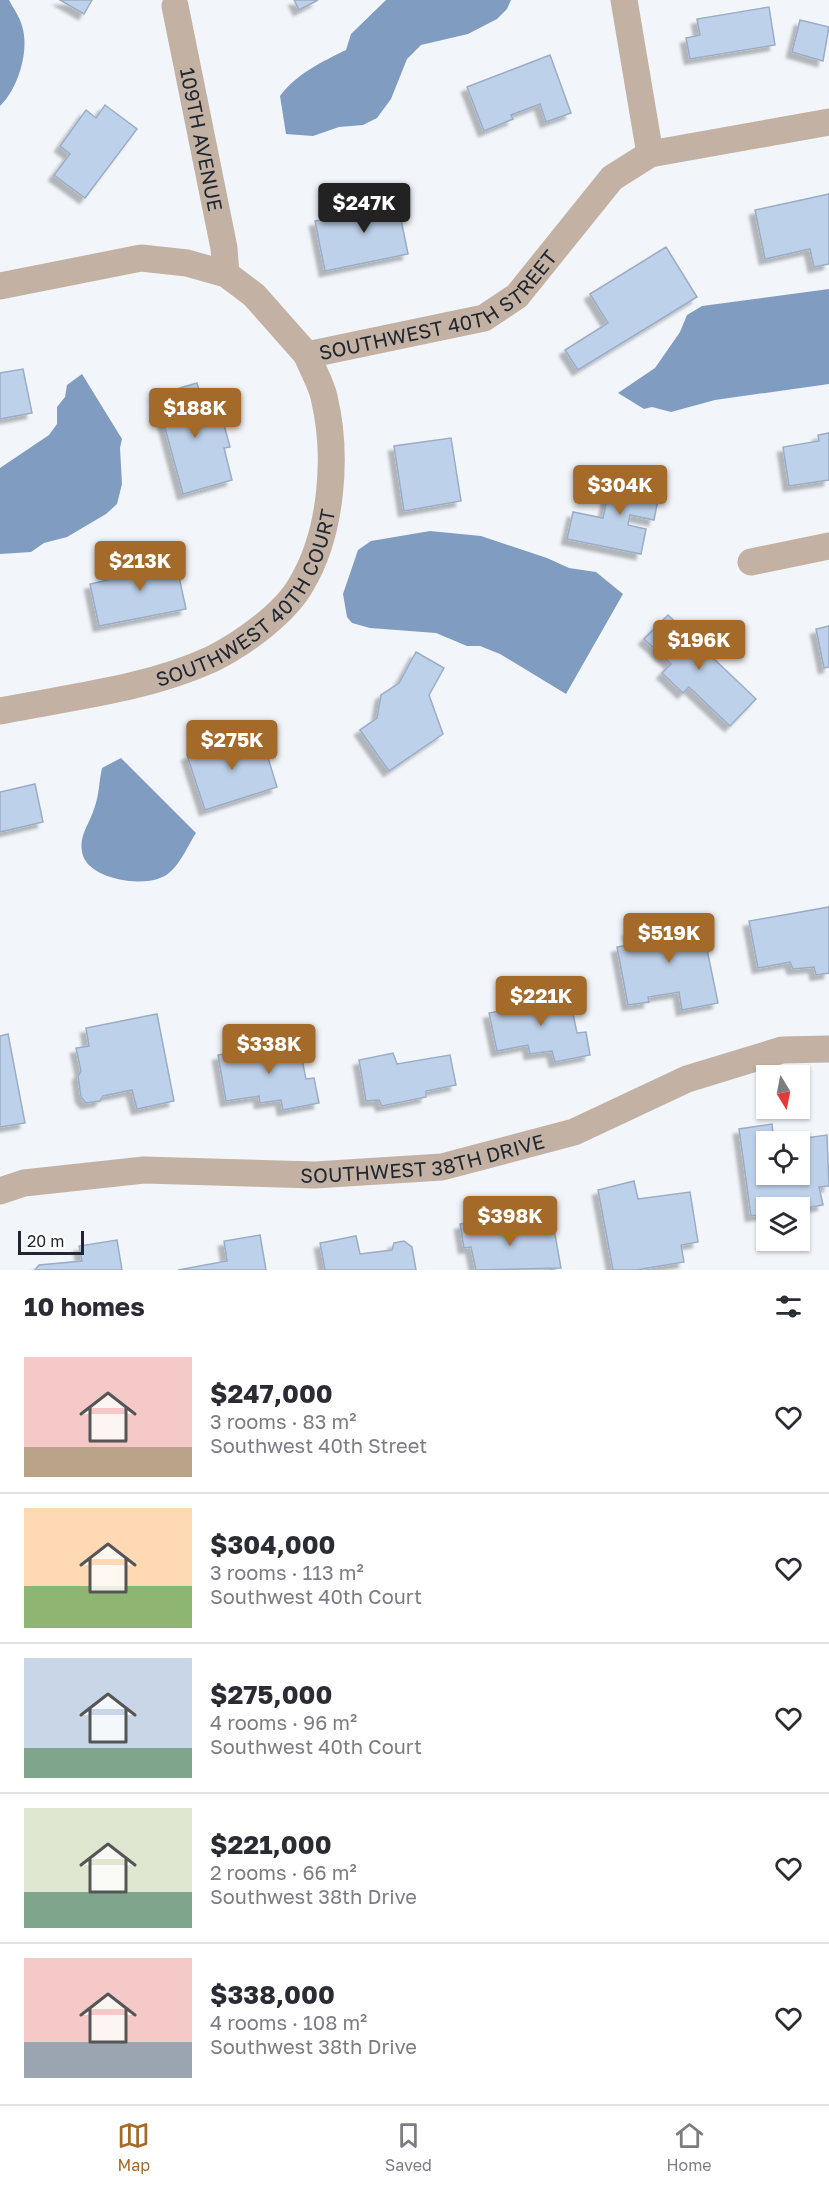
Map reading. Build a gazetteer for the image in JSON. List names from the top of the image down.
{
  "streets": {
    "street": [
      "109TH AVENUE",
      "SOUTHWEST 40TH STREET",
      "SOUTHWEST 40TH COURT",
      "SOUTHWEST 38TH DRIVE"
    ]
  },
  "crossings": [
    ["109TH AVENUE", "SOUTHWEST 40TH STREET"],
    ["SOUTHWEST 40TH STREET", "SOUTHWEST 40TH COURT"]
  ],
  "scale_bar": "20 m",
  "north": "bottom",
  "page": {
    "price": [
      "$247K",
      "$188K",
      "$304K",
      "$213K",
      "$196K",
      "$275K",
      "$519K",
      "$221K",
      "$338K",
      "$398K"
    ],
    "scale": "20 m",
    "heading": "10 homes",
    "list": [
      {
        "name": "$247,000",
        "note": "3 rooms · 83 m² · Southwest 40th Street"
      },
      {
        "name": "$304,000",
        "note": "3 rooms · 113 m² · Southwest 40th Court"
      },
      {
        "name": "$275,000",
        "note": "4 rooms · 96 m² · Southwest 40th Court"
      },
      {
        "name": "$221,000",
        "note": "2 rooms · 66 m² · Southwest 38th Drive"
      },
      {
        "name": "$338,000",
        "note": "4 rooms · 108 m² · Southwest 38th Drive"
      }
    ],
    "tabs": ["Map", "Saved", "Home"]
  }
}
